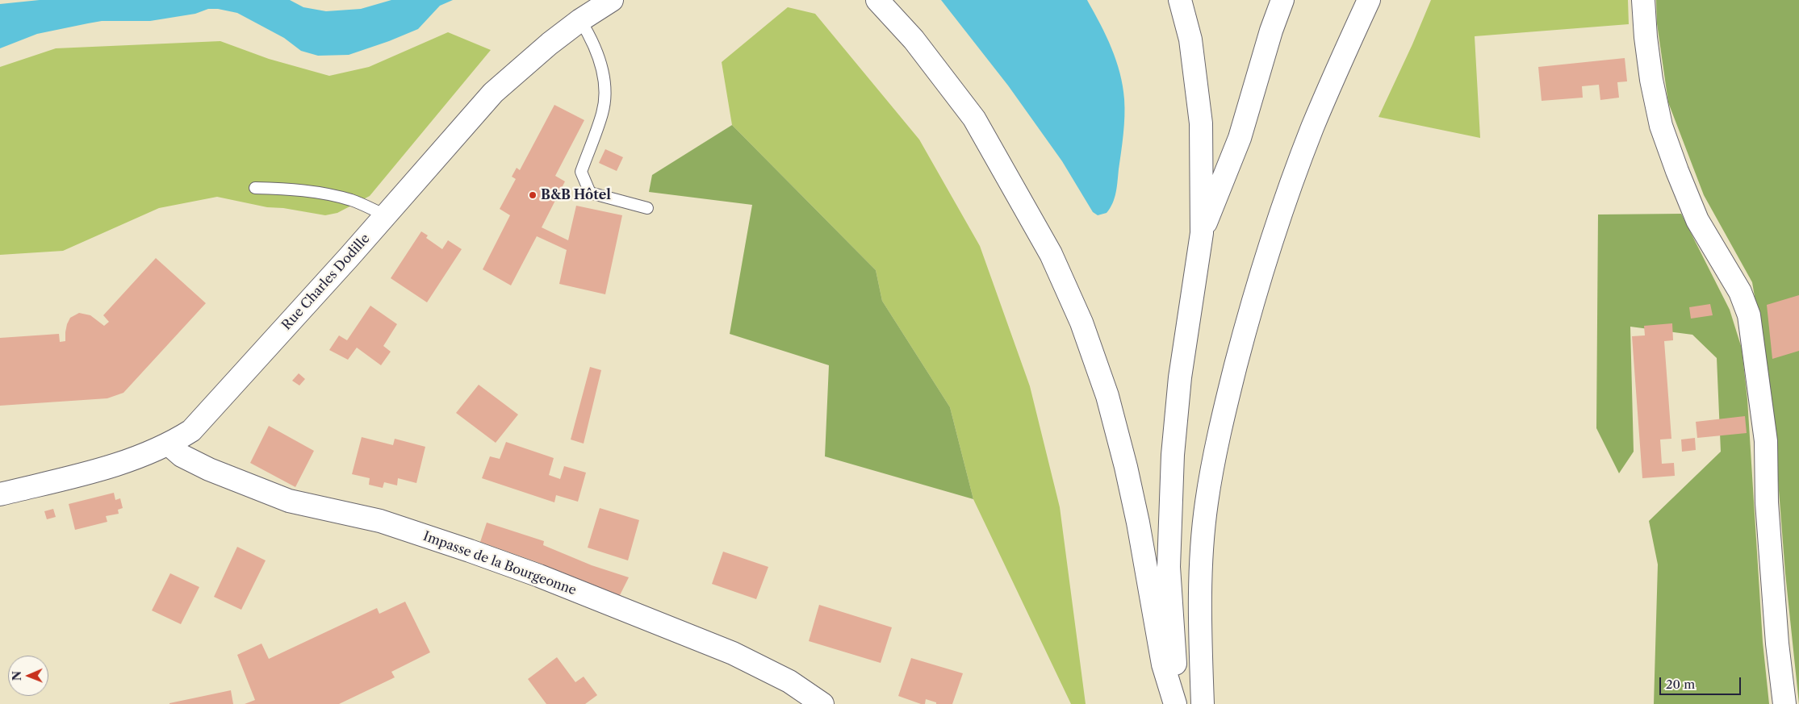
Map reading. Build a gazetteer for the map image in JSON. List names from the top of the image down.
{
  "streets": {
    "main road": ["Rue Charles Dodille", "Impasse de la Bourgeonne"]
  },
  "crossings": [
    ["Rue Charles Dodille", "Impasse de la Bourgeonne"]
  ],
  "places": ["B&B Hôtel"],
  "scale_bar": "20 m",
  "north": "left"
}
